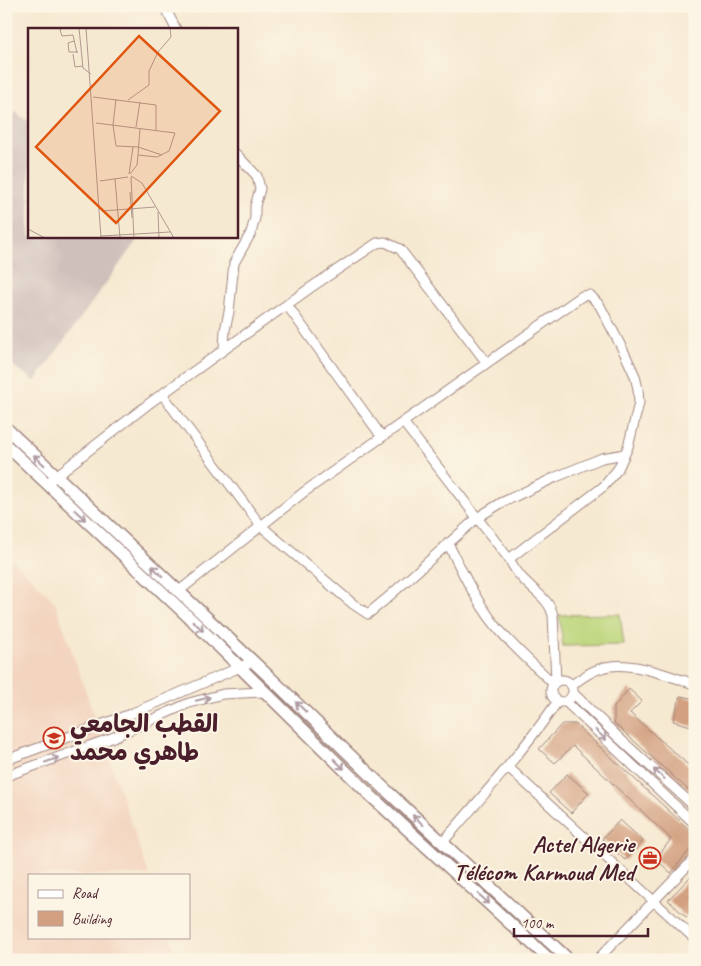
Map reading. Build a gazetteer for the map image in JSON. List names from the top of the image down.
{
  "places": {
    "school or university": ["القطب الجامعي طاهري محمد"],
    "office": ["Actel Algerie Télécom Karmoud Med"]
  },
  "legend": ["Road", "Building"],
  "scale_bar": "100 m"
}
